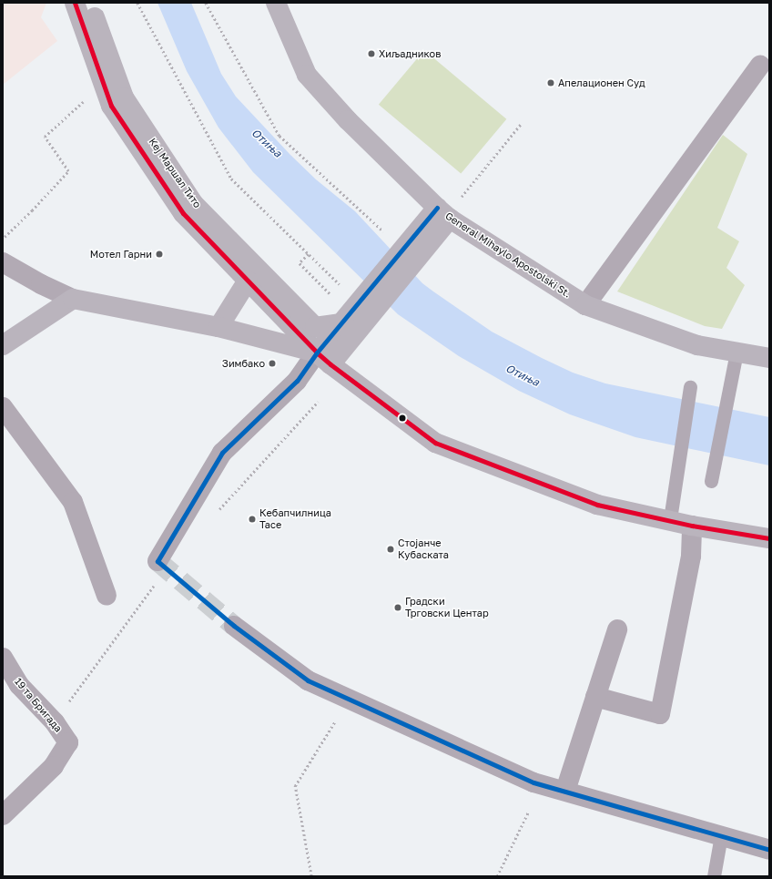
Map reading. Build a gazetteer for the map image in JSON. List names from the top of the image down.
{
  "streets": {
    "street": ["Кеј Маршал Тито", "General Mihaylo Apostolski St.", "19 та Бригада"]
  },
  "water": ["Отиња"],
  "places": [
    "Хиљадников",
    "Апелационен Суд",
    "Мотел Гарни",
    "Зимбако",
    "Кебапчилница Тасе",
    "Стојанче Кубаската",
    "Градски Трговски Центар"
  ]
}
